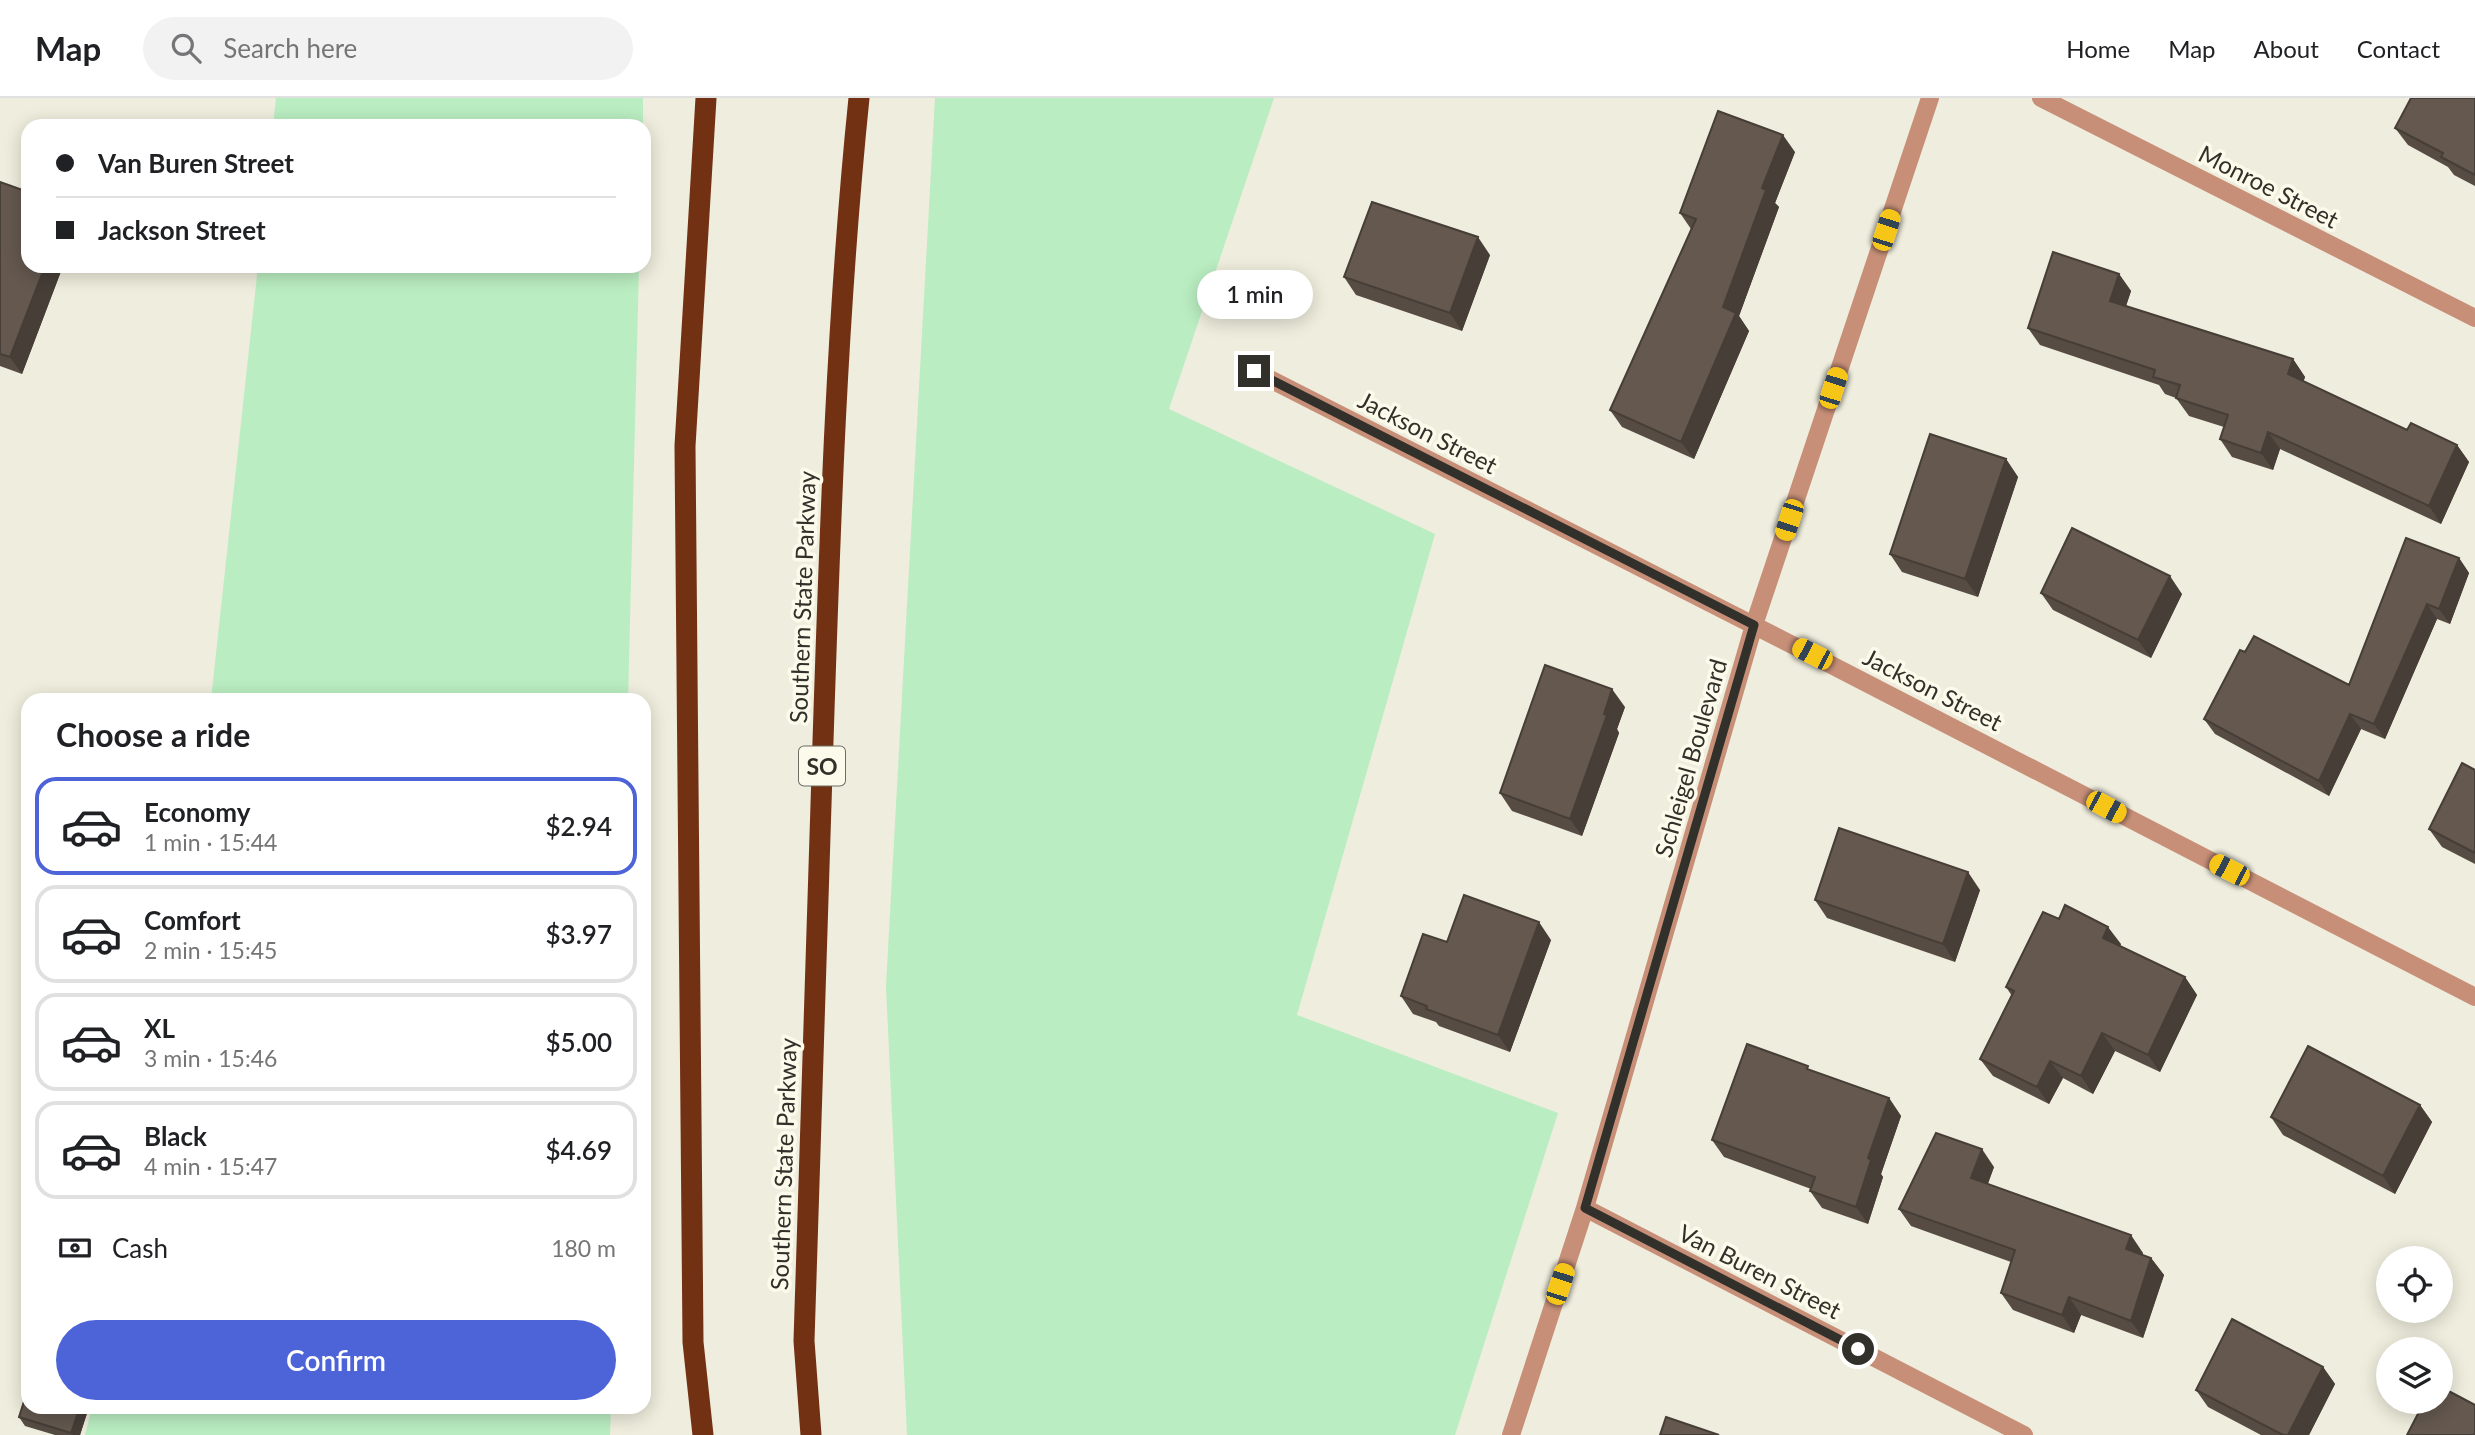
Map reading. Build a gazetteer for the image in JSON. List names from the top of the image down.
{
  "streets": {
    "highway": ["Southern State Parkway", "SO"],
    "street": [
      "Monroe Street",
      "Jackson Street",
      "Schleigel Boulevard",
      "Van Buren Street"
    ]
  },
  "crossings": [
    ["Jackson Street", "Schleigel Boulevard"],
    ["Schleigel Boulevard", "Van Buren Street"]
  ],
  "page": {
    "header": "Map",
    "search": "Search here",
    "nav": [
      "Home",
      "Map",
      "About",
      "Contact"
    ],
    "banner": ["Van Buren Street", "Jackson Street"],
    "bubble": "1 min",
    "heading": "Choose a ride",
    "list": [
      {
        "name": "Economy",
        "note": "1 min · 15:44",
        "value": "$2.94"
      },
      {
        "name": "Comfort",
        "note": "2 min · 15:45",
        "value": "$3.97"
      },
      {
        "name": "XL",
        "note": "3 min · 15:46",
        "value": "$5.00"
      },
      {
        "name": "Black",
        "note": "4 min · 15:47",
        "value": "$4.69"
      }
    ],
    "pay": ["Cash", "180 m"],
    "buttons": "Confirm"
  }
}
